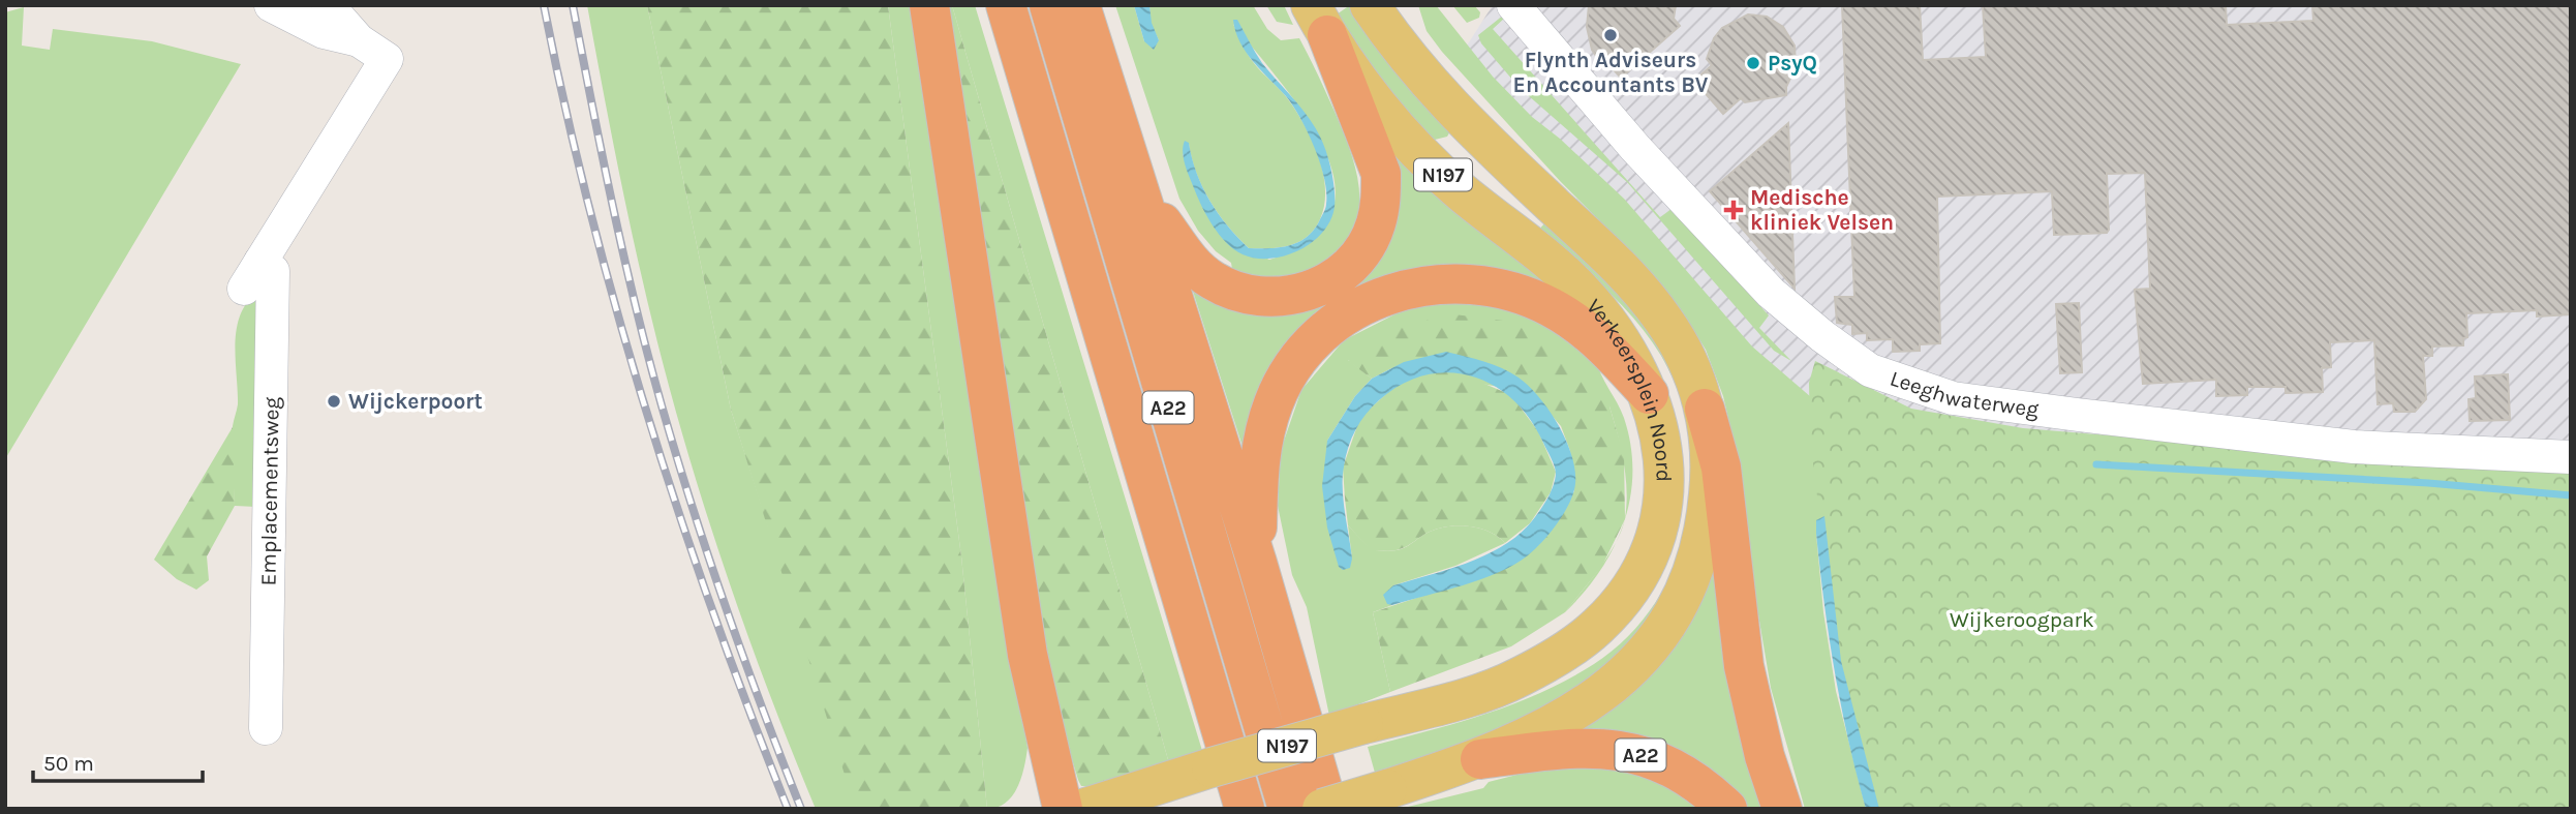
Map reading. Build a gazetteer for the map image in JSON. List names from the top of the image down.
{
  "streets": {
    "highway": ["A22"],
    "main road": ["N197", "Verkeersplein Noord"],
    "street": ["Leeghwaterweg", "Emplacementsweg"]
  },
  "crossings": [
    ["N197", "A22"],
    ["Verkeersplein Noord", "A22"]
  ],
  "parks": ["Wijkeroogpark"],
  "places": {
    "other": ["Flynth Adviseurs En Accountants BV", "PsyQ", "Wijckerpoort"],
    "health": ["Medische kliniek Velsen"]
  },
  "scale_bar": "50 m"
}
